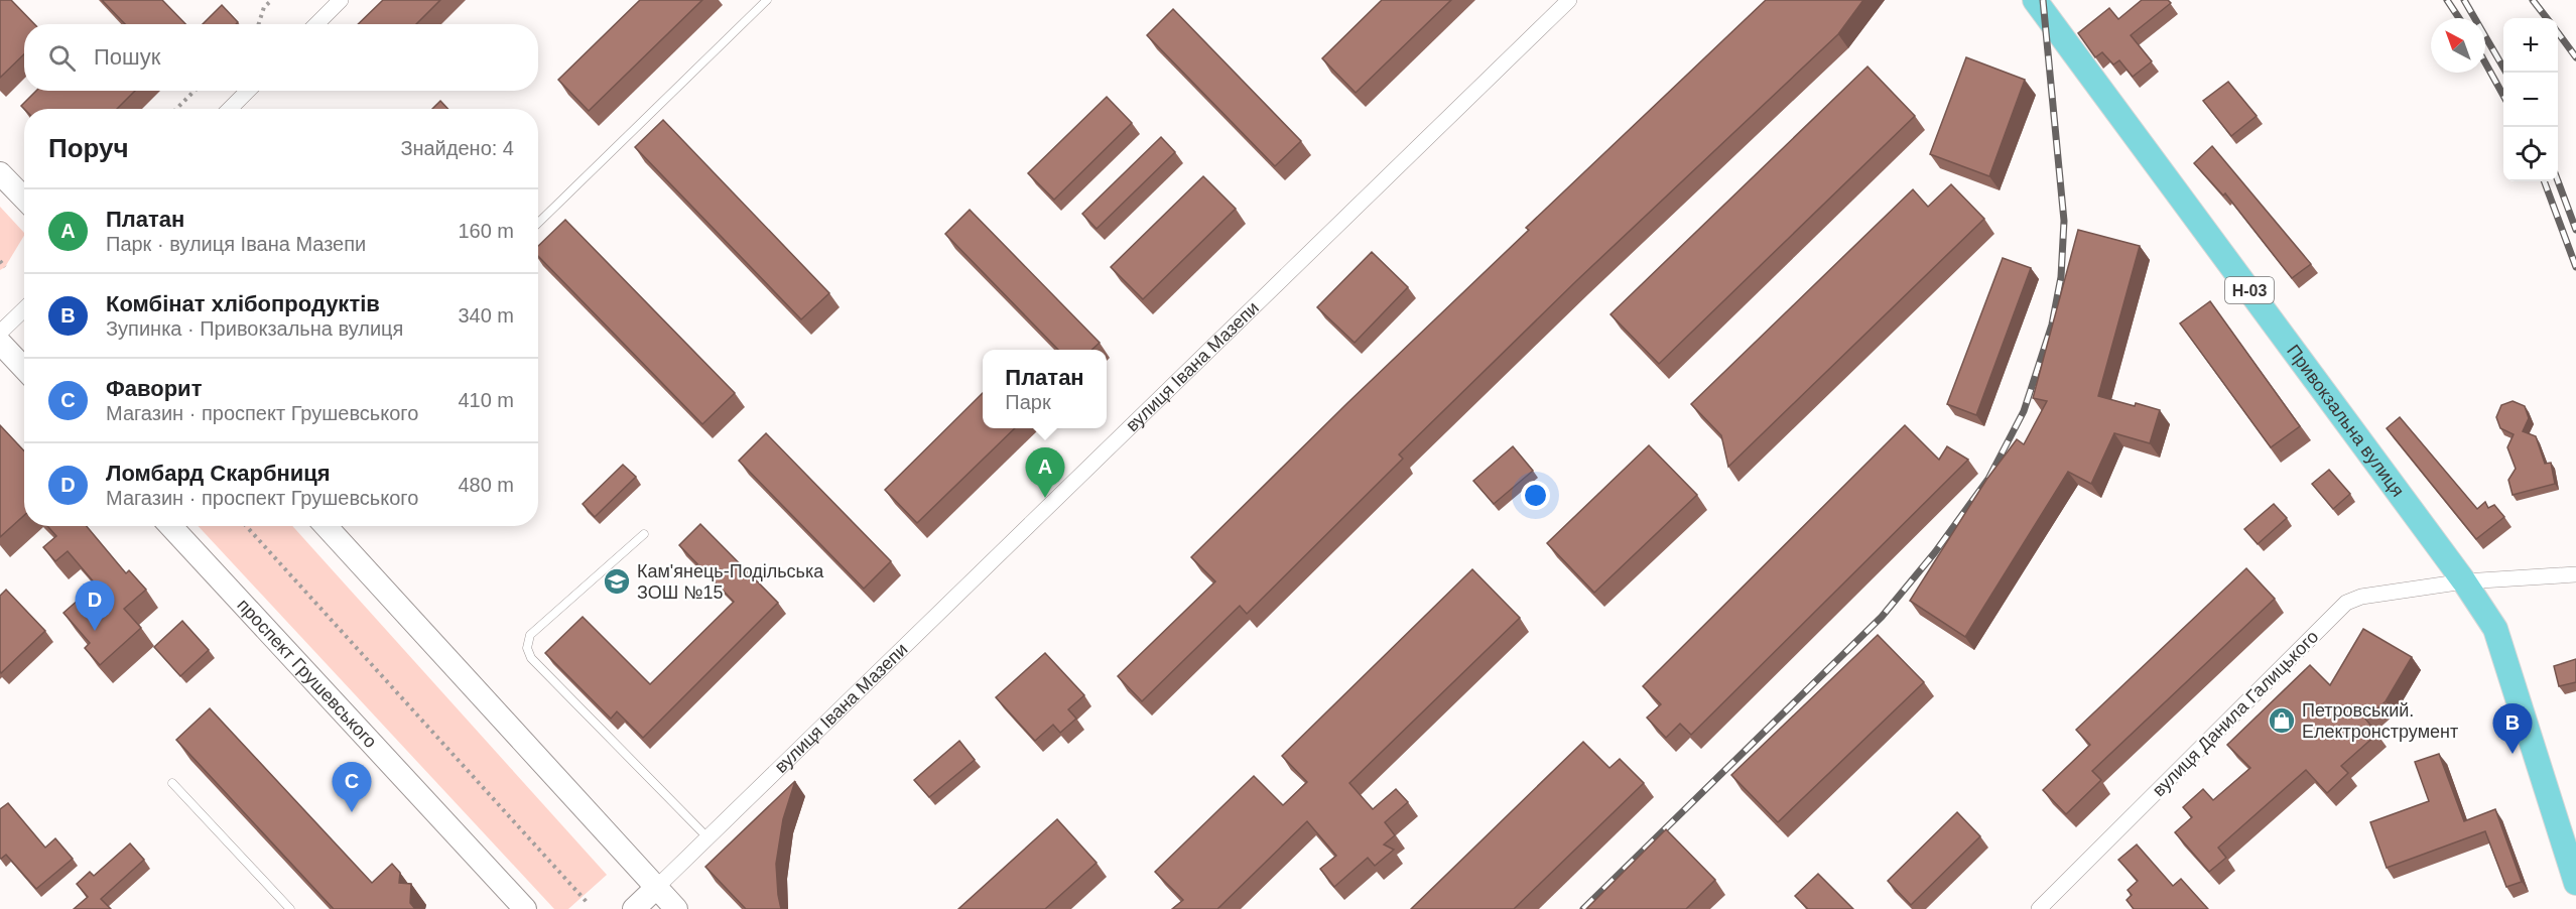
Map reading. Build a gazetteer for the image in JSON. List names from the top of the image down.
{
  "streets": {
    "main road": [
      "Н-03",
      "вулиця Івана Мазепи",
      "Привокзальна вулиця",
      "проспект Грушевського"
    ],
    "street": ["вулиця Данила Галицького"]
  },
  "crossings": [
    ["Привокзальна вулиця", "вулиця Данила Галицького"]
  ],
  "places": {
    "school or university": ["Кам'янець-Подільська ЗОШ №15"],
    "shop": ["Петровський. Електронструмент"]
  },
  "north": "top left",
  "page": {
    "map_buttons": ["+", "−"],
    "search": "Пошук",
    "heading": ["Поруч", "Знайдено: 4"],
    "list": [
      {
        "mark": "A",
        "name": "Платан",
        "note": "Парк · вулиця Івана Мазепи",
        "value": "160 m"
      },
      {
        "mark": "B",
        "name": "Комбінат хлібопродуктів",
        "note": "Зупинка · Привокзальна вулиця",
        "value": "340 m"
      },
      {
        "mark": "C",
        "name": "Фаворит",
        "note": "Магазин · проспект Грушевського",
        "value": "410 m"
      },
      {
        "mark": "D",
        "name": "Ломбард Скарбниця",
        "note": "Магазин · проспект Грушевського",
        "value": "480 m"
      }
    ],
    "popup": ["Платан", "Парк"],
    "pins": [
      "A",
      "D",
      "B",
      "C"
    ]
  }
}
